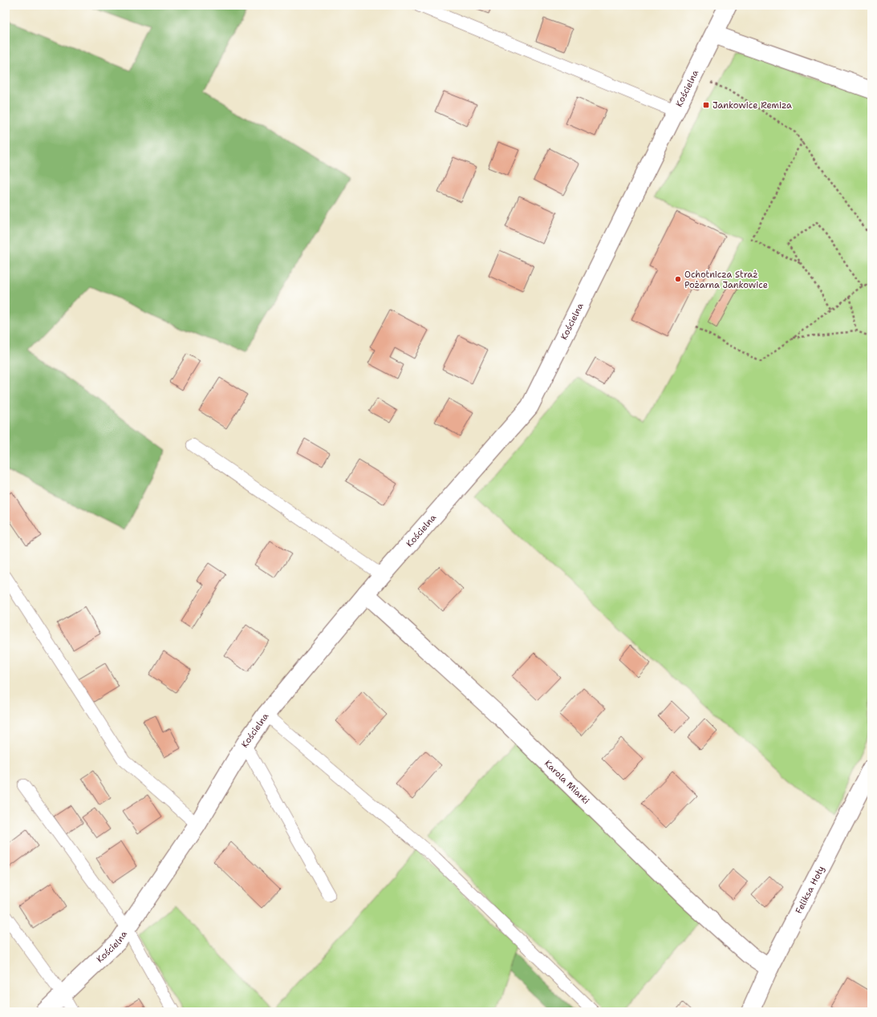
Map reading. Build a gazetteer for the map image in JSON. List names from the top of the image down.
{
  "streets": {
    "street": ["Kościelna", "Karola Miarki", "Feliksa Hoły"]
  },
  "crossings": [
    ["Kościelna", "Karola Miarki"],
    ["Karola Miarki", "Feliksa Hoły"]
  ],
  "places": {
    "transit": ["Jankowice Remiza"],
    "other": ["Ochotnicza Straż Pożarna Jankowice"]
  }
}
